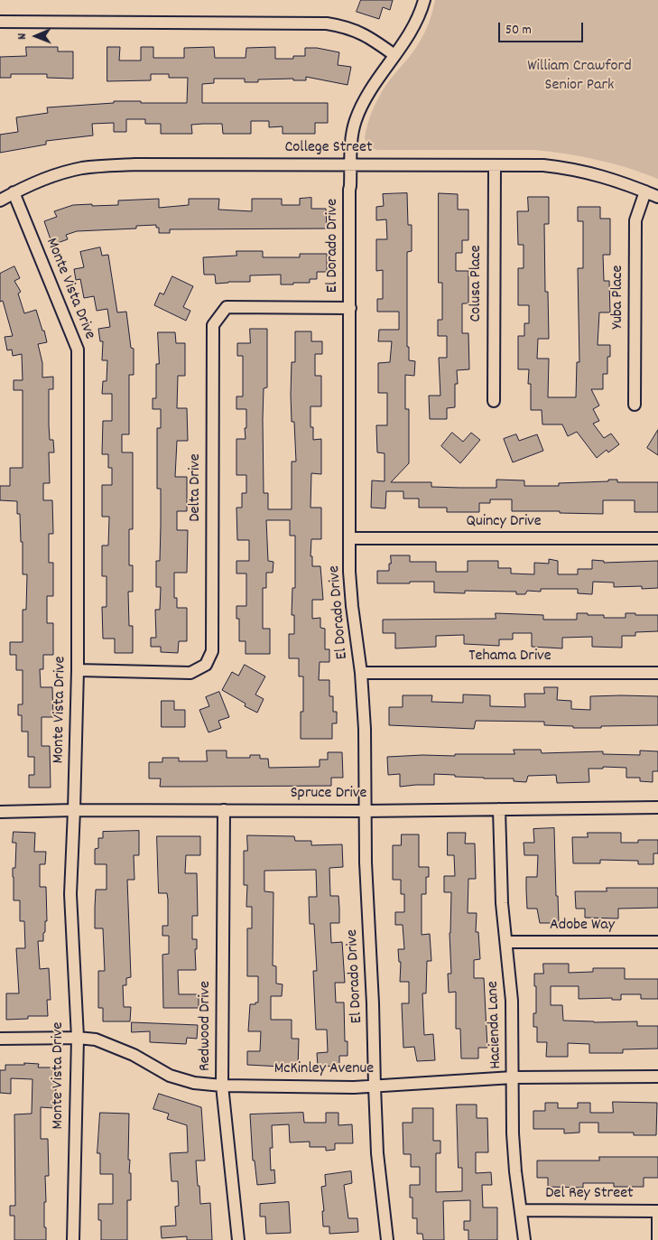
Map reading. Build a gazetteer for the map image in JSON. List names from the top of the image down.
{
  "streets": {
    "street": [
      "College Street",
      "El Dorado Drive",
      "Colusa Place",
      "Monte Vista Drive",
      "Yuba Place",
      "Delta Drive",
      "Quincy Drive",
      "Tehama Drive",
      "Spruce Drive",
      "Adobe Way",
      "Hacienda Lane",
      "Redwood Drive",
      "McKinley Avenue",
      "Del Rey Street"
    ]
  },
  "crossings": [
    ["College Street", "El Dorado Drive"],
    ["College Street", "Colusa Place"],
    ["College Street", "Monte Vista Drive"],
    ["College Street", "Yuba Place"],
    ["El Dorado Drive", "Delta Drive"],
    ["El Dorado Drive", "Quincy Drive"],
    ["El Dorado Drive", "Tehama Drive"],
    ["El Dorado Drive", "Spruce Drive"],
    ["El Dorado Drive", "McKinley Avenue"],
    ["Monte Vista Drive", "Delta Drive"],
    ["Monte Vista Drive", "Spruce Drive"],
    ["Monte Vista Drive", "McKinley Avenue"],
    ["Spruce Drive", "Hacienda Lane"],
    ["Spruce Drive", "Redwood Drive"],
    ["Adobe Way", "Hacienda Lane"],
    ["Hacienda Lane", "McKinley Avenue"],
    ["Hacienda Lane", "Del Rey Street"],
    ["Redwood Drive", "McKinley Avenue"]
  ],
  "parks": ["William Crawford Senior Park"],
  "scale_bar": "50 m",
  "north": "left"
}
